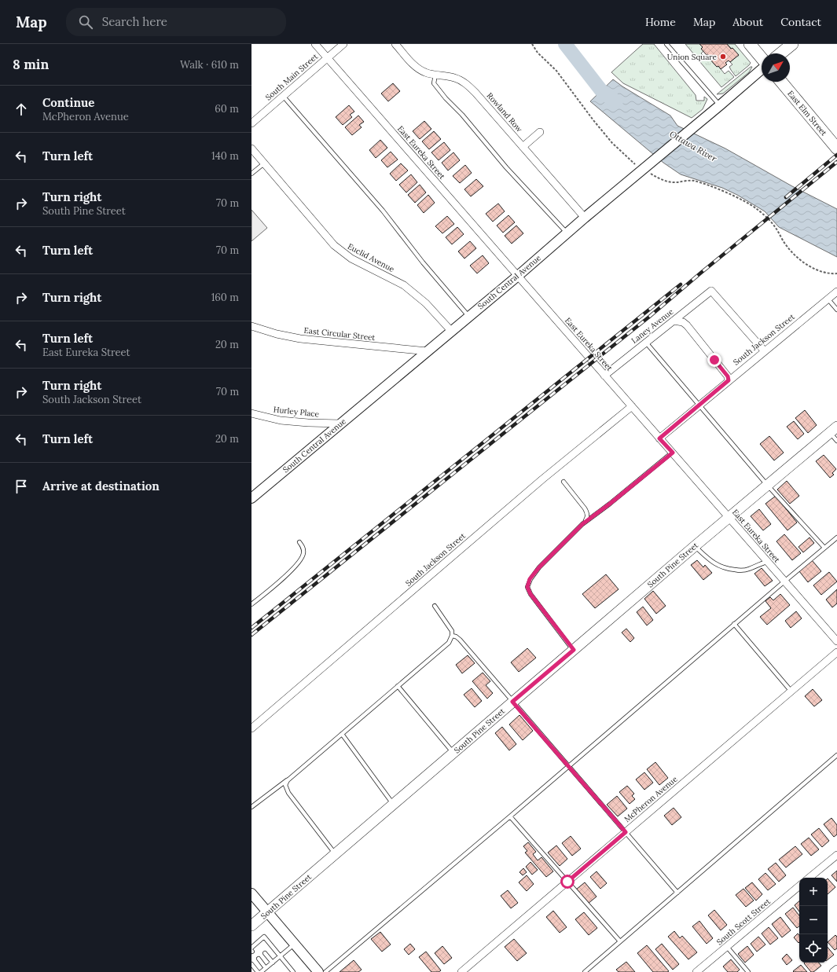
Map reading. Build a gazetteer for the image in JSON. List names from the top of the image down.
{
  "streets": {
    "main road": ["East Elm Street", "South Pine Street"],
    "street": [
      "South Main Street",
      "Rowland Row",
      "East Eureka Street",
      "Euclid Avenue",
      "South Central Avenue",
      "Laney Avenue",
      "East Circular Street",
      "South Jackson Street",
      "Hurley Place",
      "McPheron Avenue",
      "South Scott Street"
    ]
  },
  "crossings": [
    ["South Main Street", "East Eureka Street"],
    ["Rowland Row", "South Central Avenue"],
    ["East Eureka Street", "South Central Avenue"],
    ["East Eureka Street", "Laney Avenue"],
    ["East Eureka Street", "South Jackson Street"],
    ["East Eureka Street", "South Pine Street"],
    ["Euclid Avenue", "South Central Avenue"],
    ["South Central Avenue", "East Circular Street"],
    ["South Central Avenue", "Hurley Place"],
    ["Laney Avenue", "South Jackson Street"]
  ],
  "water": ["Ottawa River"],
  "places": ["Union Square"],
  "north": "top right",
  "page": {
    "header": "Map",
    "search": "Search here",
    "nav": [
      "Home",
      "Map",
      "About",
      "Contact"
    ],
    "heading": ["8 min", "Walk · 610 m"],
    "list": [
      ["Continue", "McPheron Avenue", "60 m"],
      ["Turn left", "140 m"],
      ["Turn right", "South Pine Street", "70 m"],
      ["Turn left", "70 m"],
      ["Turn right", "160 m"],
      ["Turn left", "East Eureka Street", "20 m"],
      ["Turn right", "South Jackson Street", "70 m"],
      ["Turn left", "20 m"],
      "Arrive at destination"
    ],
    "map_buttons": ["+", "−"]
  }
}
